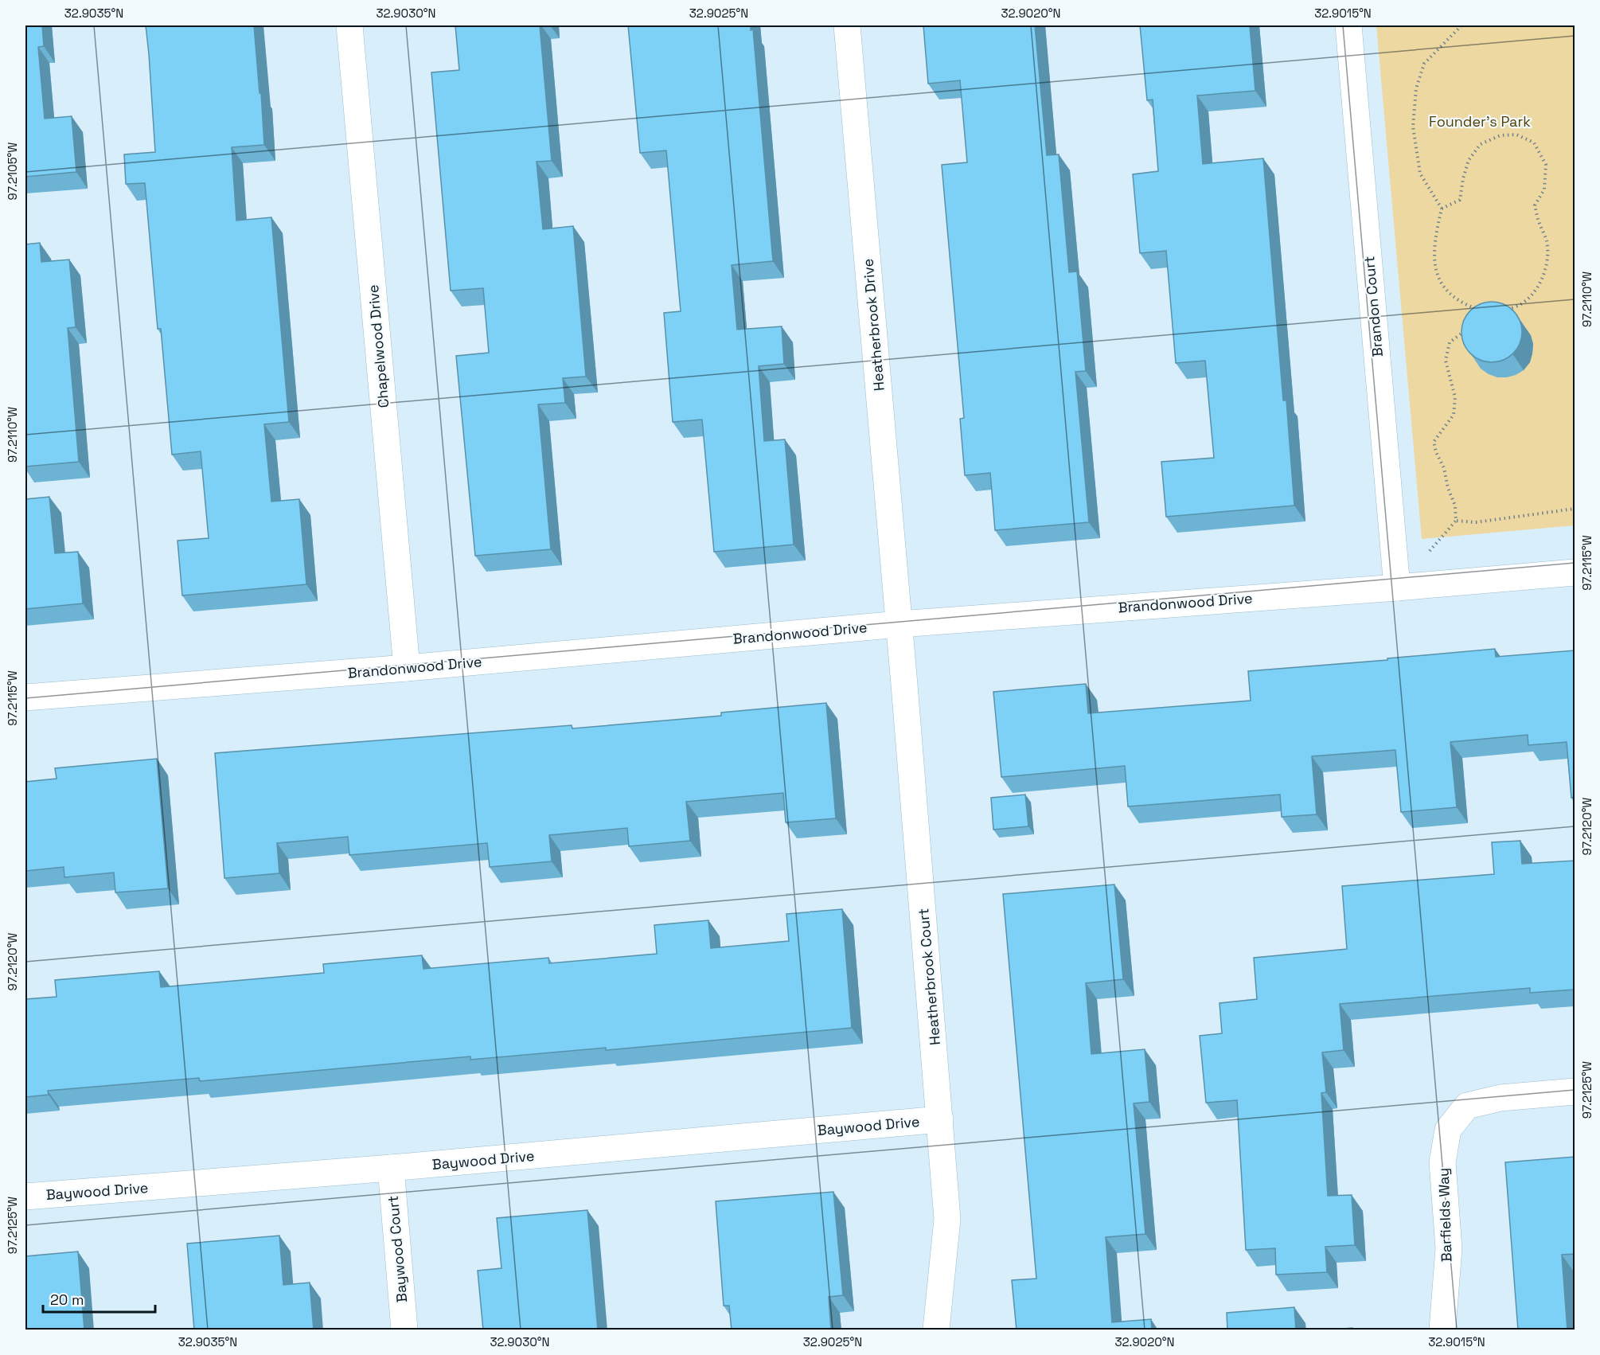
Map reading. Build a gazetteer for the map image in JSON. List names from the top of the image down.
{
  "streets": {
    "street": [
      "Brandon Court",
      "Heatherbrook Drive",
      "Chapelwood Drive",
      "Brandonwood Drive",
      "Heatherbrook Court",
      "Baywood Drive",
      "Barfields Way",
      "Baywood Court"
    ]
  },
  "crossings": [
    ["Brandon Court", "Brandonwood Drive"],
    ["Heatherbrook Drive", "Brandonwood Drive"],
    ["Heatherbrook Drive", "Heatherbrook Court"],
    ["Chapelwood Drive", "Brandonwood Drive"],
    ["Brandonwood Drive", "Heatherbrook Court"],
    ["Heatherbrook Court", "Baywood Drive"],
    ["Baywood Drive", "Baywood Court"]
  ],
  "parks": ["Founder's Park"],
  "scale_bar": "20 m",
  "coordinates": [
    "32.9035°N",
    "32.9030°N",
    "32.9025°N",
    "32.9020°N",
    "32.9015°N",
    "97.2105°W",
    "97.2110°W",
    "97.2115°W",
    "97.2120°W",
    "97.2125°W"
  ]
}
